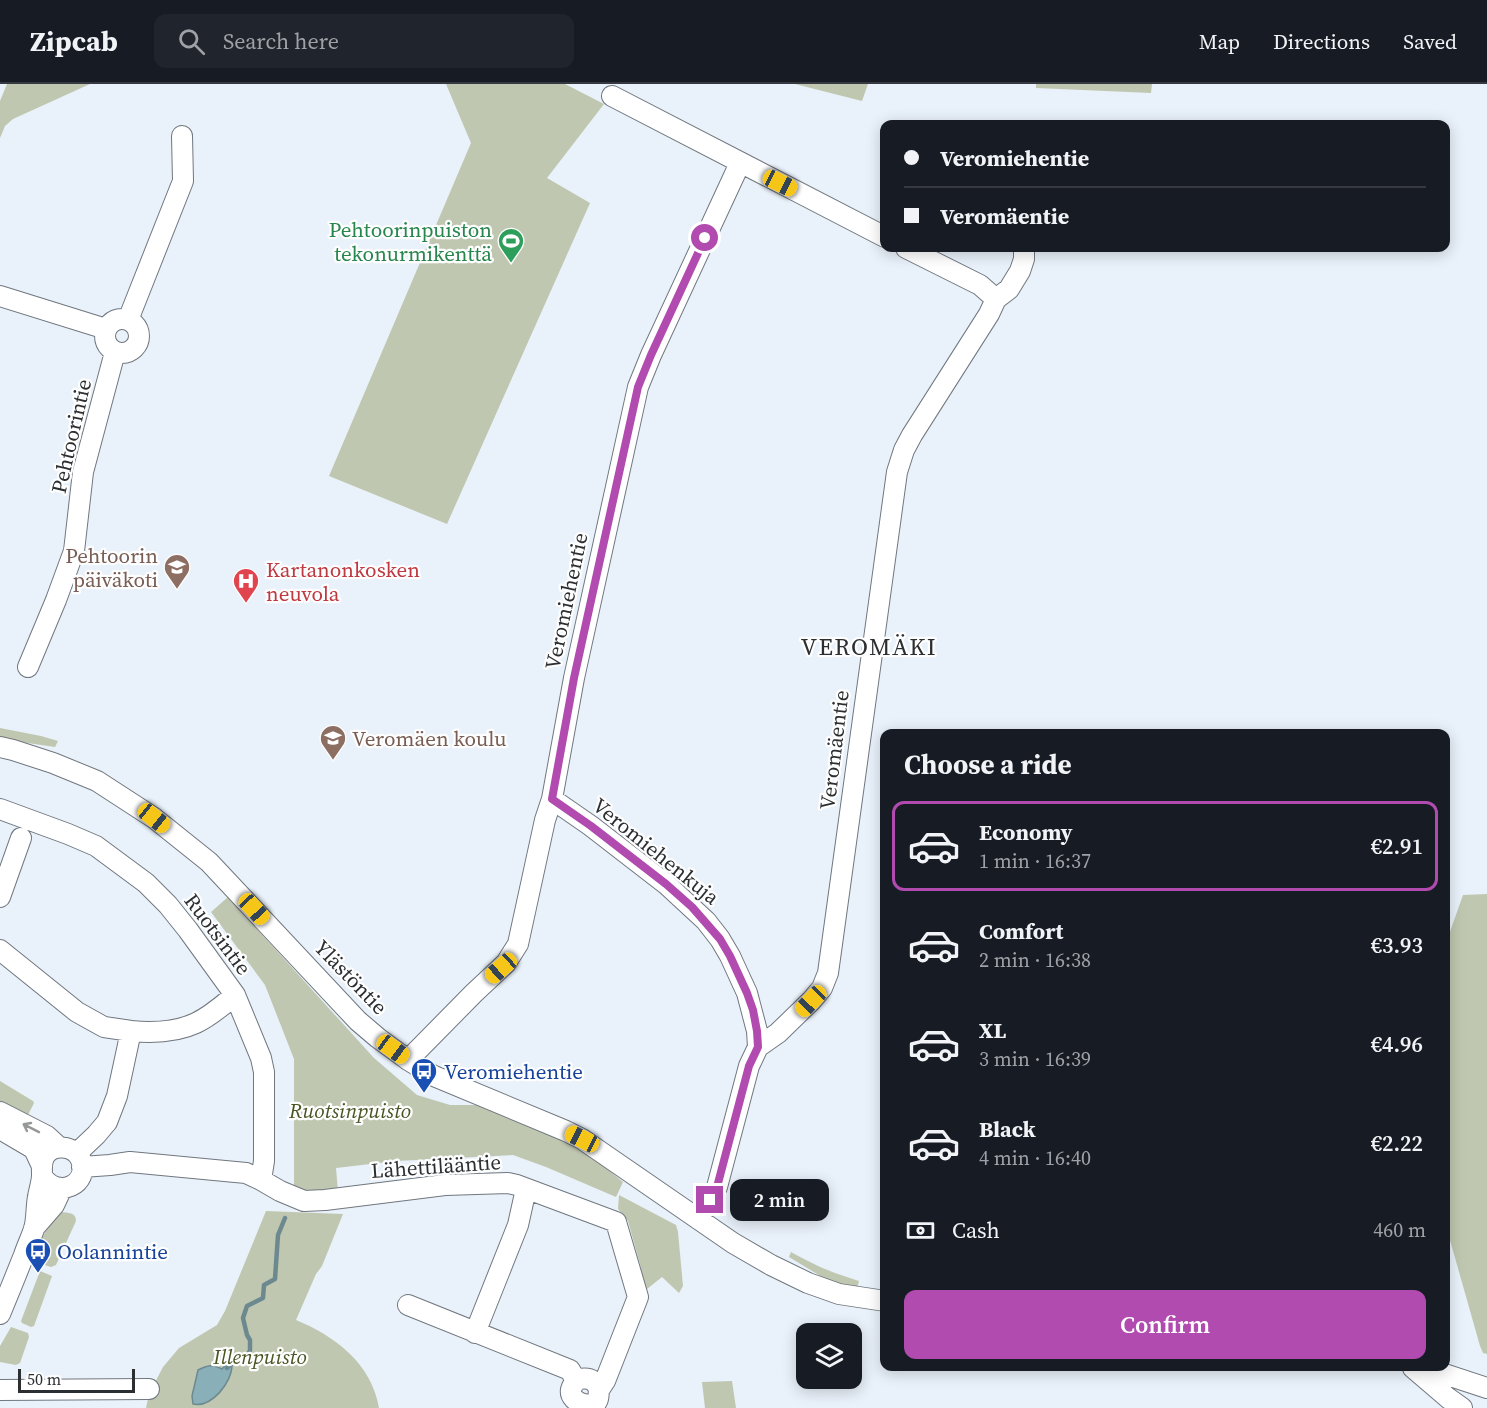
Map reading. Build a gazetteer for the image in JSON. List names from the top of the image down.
{
  "streets": {
    "street": [
      "Pehtoorintie",
      "Veromiehentie",
      "Veromäentie",
      "Veromiehenkuja",
      "Ruotsintie",
      "Ylästöntie",
      "Lähettilääntie"
    ]
  },
  "crossings": [
    ["Veromiehentie", "Veromiehenkuja"],
    ["Veromiehentie", "Ylästöntie"],
    ["Veromäentie", "Veromiehenkuja"],
    ["Ruotsintie", "Lähettilääntie"]
  ],
  "districts": ["VEROMÄKI"],
  "parks": ["Ruotsinpuisto", "Illenpuisto"],
  "places": {
    "sports": ["Pehtoorinpuiston tekonurmikenttä"],
    "school or university": ["Pehtoorin päiväkoti", "Veromäen koulu"],
    "hospital": ["Kartanonkosken neuvola"],
    "bus stop": ["Veromiehentie", "Oolannintie"]
  },
  "scale_bar": "50 m",
  "page": {
    "header": "Zipcab",
    "search": "Search here",
    "nav": ["Map", "Directions", "Saved"],
    "banner": ["Veromiehentie", "Veromäentie"],
    "heading": "Choose a ride",
    "list": [
      {
        "name": "Economy",
        "note": "1 min · 16:37",
        "value": "€2.91"
      },
      {
        "name": "Comfort",
        "note": "2 min · 16:38",
        "value": "€3.93"
      },
      {
        "name": "XL",
        "note": "3 min · 16:39",
        "value": "€4.96"
      },
      {
        "name": "Black",
        "note": "4 min · 16:40",
        "value": "€2.22"
      }
    ],
    "bubble": "2 min",
    "pay": ["Cash", "460 m"],
    "buttons": "Confirm",
    "scale": "50 m"
  }
}
